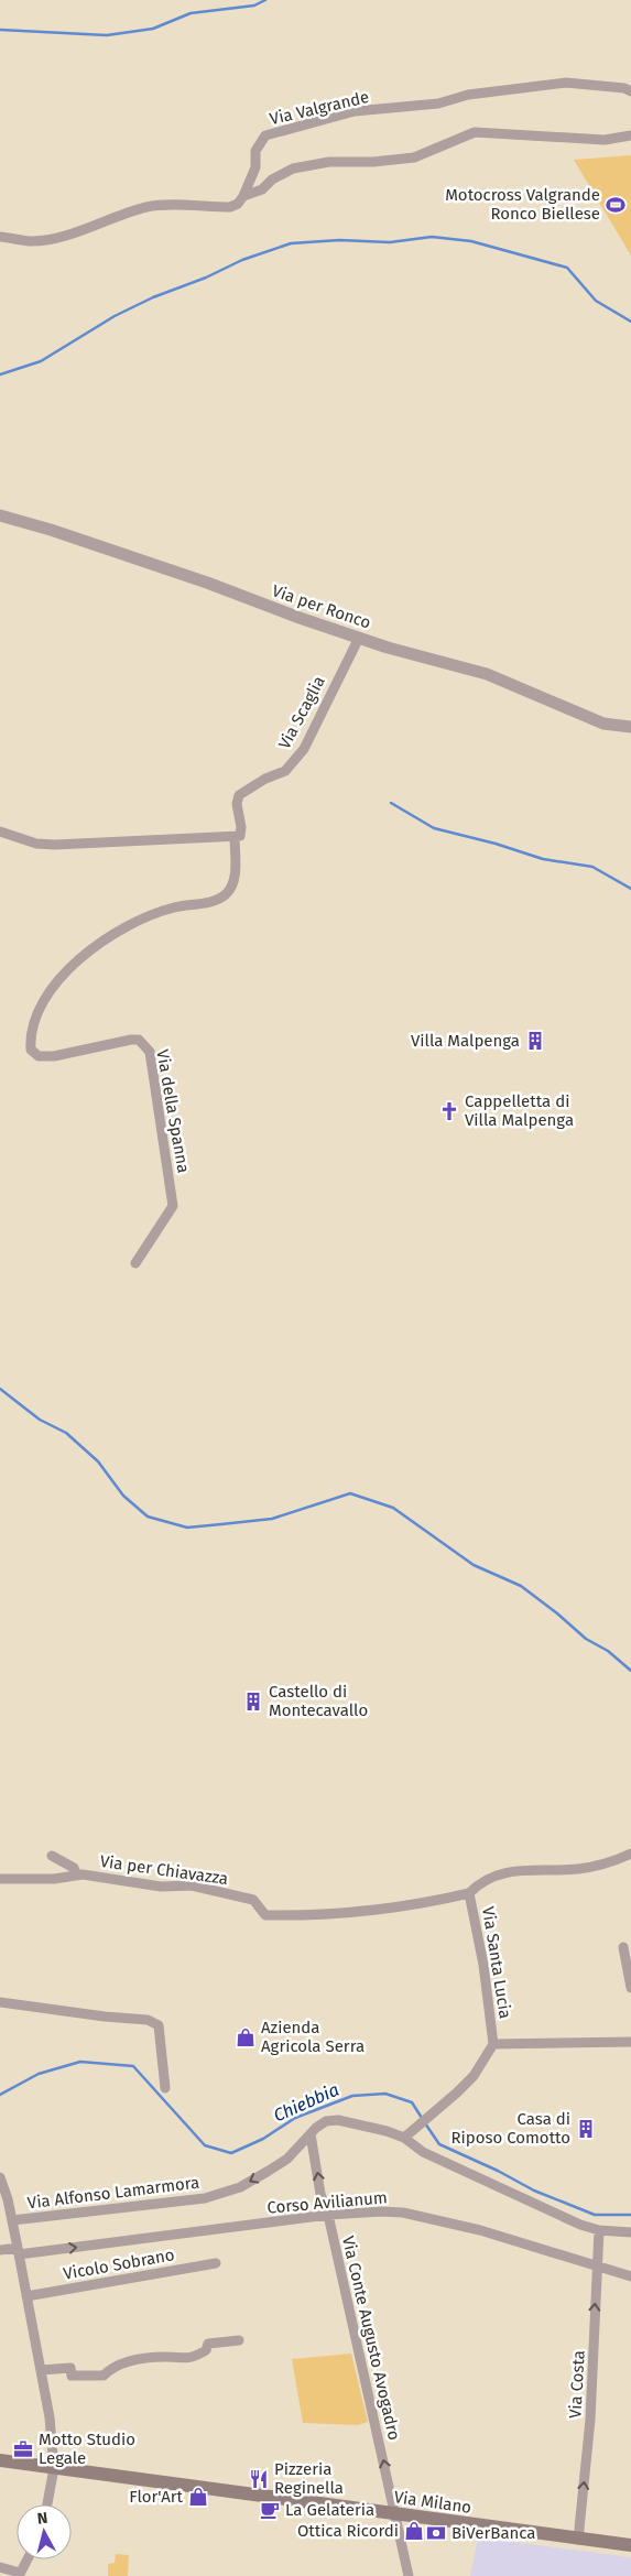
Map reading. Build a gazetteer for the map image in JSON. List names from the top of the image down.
{
  "streets": {
    "main road": ["Via Milano"],
    "street": [
      "Via Valgrande",
      "Via per Ronco",
      "Via Scaglia",
      "Via della Spanna",
      "Via per Chiavazza",
      "Via Santa Lucia",
      "Via Alfonso Lamarmora",
      "Corso Avilianum",
      "Vicolo Sobrano",
      "Via Conte Augusto Avogadro",
      "Via Costa"
    ]
  },
  "crossings": [
    ["Via per Ronco", "Via Scaglia"],
    ["Via Scaglia", "Via della Spanna"],
    ["Via per Chiavazza", "Via Santa Lucia"],
    ["Via Santa Lucia", "Via Alfonso Lamarmora"],
    ["Via Alfonso Lamarmora", "Via Conte Augusto Avogadro"],
    ["Via Alfonso Lamarmora", "Via Costa"],
    ["Corso Avilianum", "Via Conte Augusto Avogadro"],
    ["Corso Avilianum", "Via Costa"],
    ["Via Conte Augusto Avogadro", "Via Milano"],
    ["Via Costa", "Via Milano"]
  ],
  "one_way": [
    "Via Alfonso Lamarmora",
    "Corso Avilianum",
    "Via Conte Augusto Avogadro",
    "Via Costa"
  ],
  "water": ["Chiebbia"],
  "places": {
    "sports": ["Motocross Valgrande Ronco Biellese"],
    "building": ["Villa Malpenga", "Castello di Montecavallo", "Casa di Riposo Comotto"],
    "church": ["Cappelletta di Villa Malpenga"],
    "shop": ["Azienda Agricola Serra", "Flor'Art", "Ottica Ricordi"],
    "office": ["Motto Studio Legale"],
    "restaurant": ["Pizzeria Reginella"],
    "cafe": ["La Gelateria"],
    "bank": ["BiVerBanca"]
  },
  "north": "top"
}
